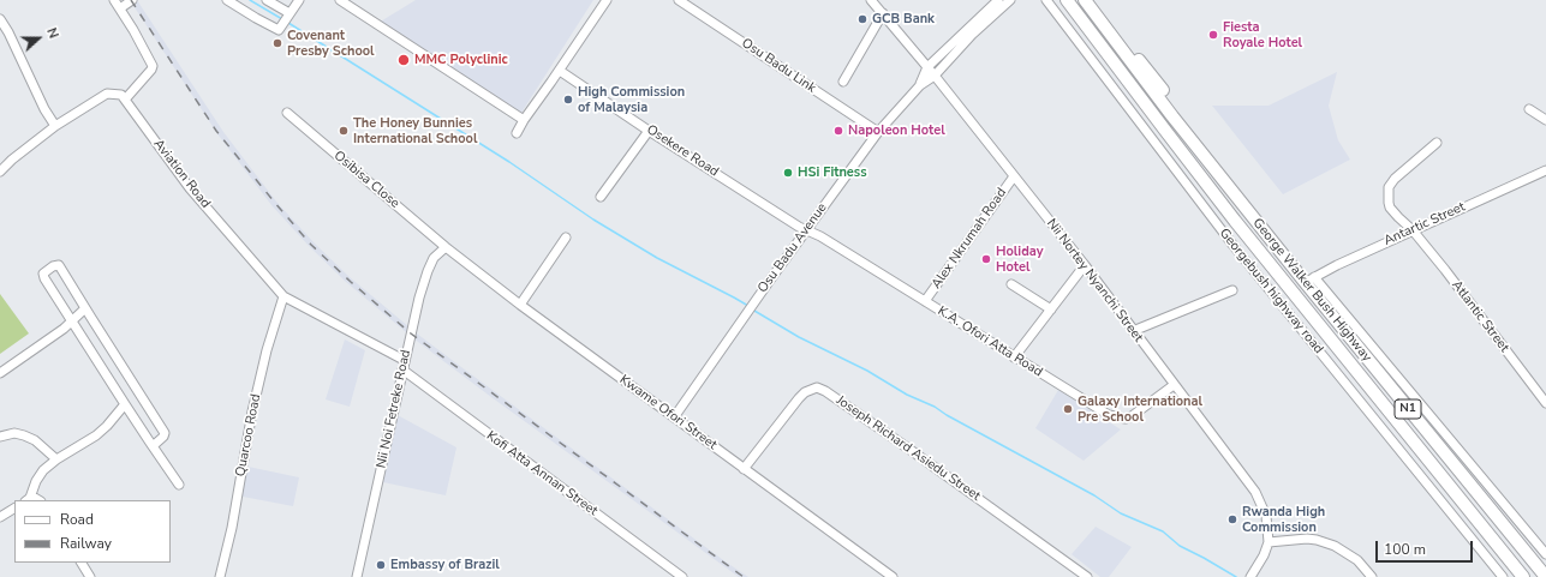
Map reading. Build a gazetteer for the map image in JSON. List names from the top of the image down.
{
  "streets": {
    "highway": ["George Walker Bush Highway", "N1"],
    "street": [
      "Osu Badu Link",
      "Osekere Road",
      "Aviation Road",
      "Osibisa Close",
      "Antartic Street",
      "Alex Nkrumah Road",
      "Osu Badu Avenue",
      "Nii Nortey Nyanchi Street",
      "Georgebush highway road",
      "Atlantic Street",
      "K.A. Ofori Atta Road",
      "Nii Noi Fetreke Road",
      "Kwame Ofori Street",
      "Quarcoo Road",
      "Joseph Richard Asiedu Street",
      "Kofi Atta Annan Street"
    ]
  },
  "crossings": [
    ["Osu Badu Link", "Osu Badu Avenue"],
    ["Osekere Road", "Osu Badu Avenue"],
    ["Osekere Road", "K.A. Ofori Atta Road"],
    ["Aviation Road", "Nii Noi Fetreke Road"],
    ["Aviation Road", "Quarcoo Road"],
    ["Osibisa Close", "Nii Noi Fetreke Road"],
    ["Osibisa Close", "Kwame Ofori Street"],
    ["Antartic Street", "George Walker Bush Highway"],
    ["Antartic Street", "Atlantic Street"],
    ["Alex Nkrumah Road", "Nii Nortey Nyanchi Street"],
    ["Alex Nkrumah Road", "K.A. Ofori Atta Road"],
    ["Osu Badu Avenue", "Nii Nortey Nyanchi Street"],
    ["Osu Badu Avenue", "K.A. Ofori Atta Road"],
    ["Osu Badu Avenue", "Kwame Ofori Street"],
    ["Nii Nortey Nyanchi Street", "K.A. Ofori Atta Road"],
    ["Nii Noi Fetreke Road", "Kwame Ofori Street"],
    ["Nii Noi Fetreke Road", "Kofi Atta Annan Street"],
    ["Kwame Ofori Street", "Joseph Richard Asiedu Street"]
  ],
  "places": [
    "GCB Bank",
    "Fiesta Royale Hotel",
    "Covenant Presby School",
    "MMC Polyclinic",
    "High Commission of Malaysia",
    "The Honey Bunnies International School",
    "Napoleon Hotel",
    "HSi Fitness",
    "Holiday Hotel",
    "Galaxy International Pre School",
    "Rwanda High Commission",
    "Embassy of Brazil"
  ],
  "legend": ["Road", "Railway"],
  "scale_bar": "100 m",
  "north": "right"
}
